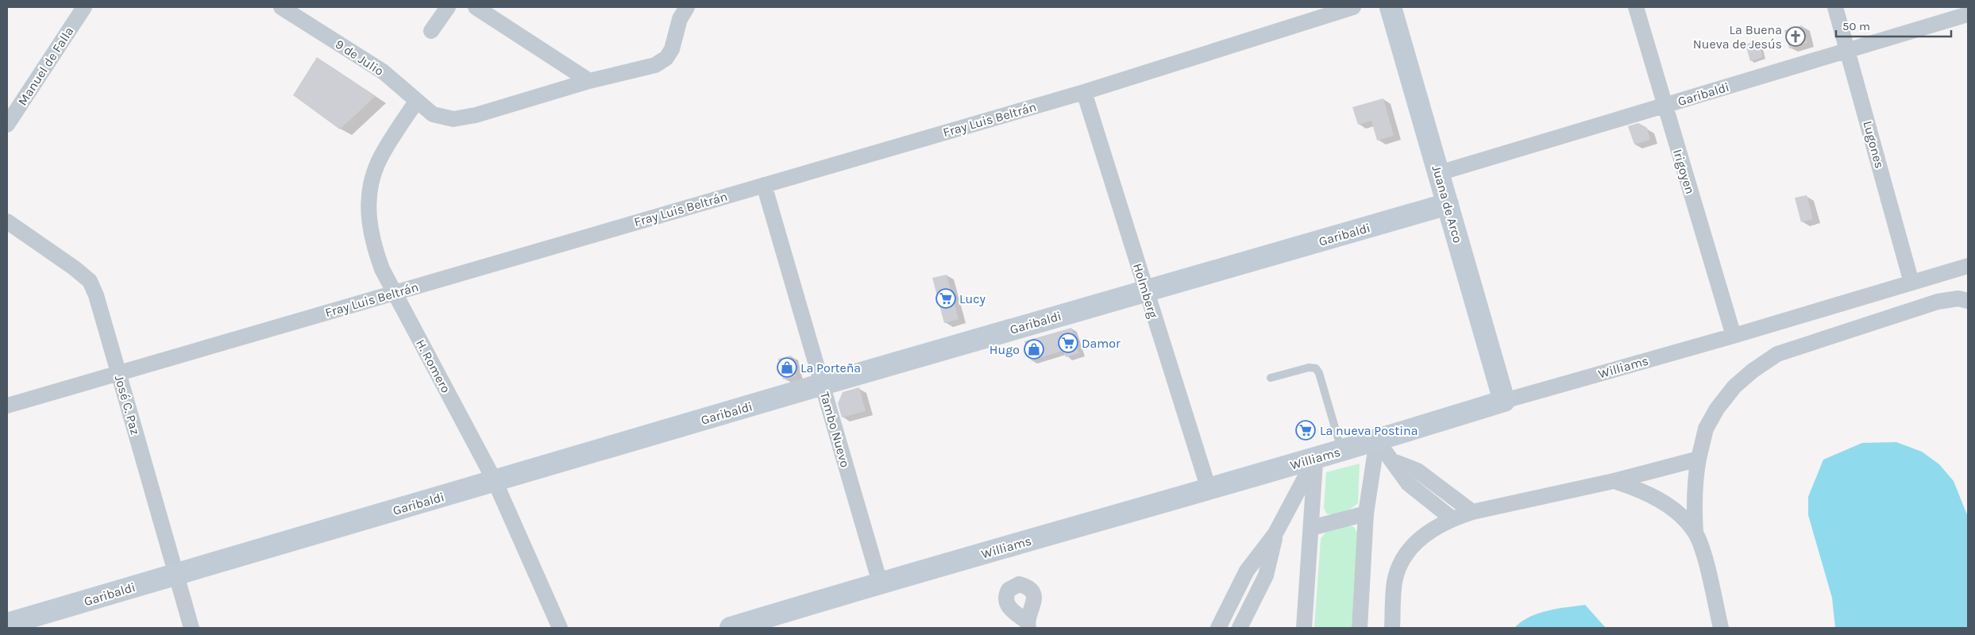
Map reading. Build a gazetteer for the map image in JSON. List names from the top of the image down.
{
  "streets": {
    "street": [
      "9 de Julio",
      "Manuel de Falla",
      "Garibaldi",
      "Fray Luis Beltrán",
      "Lugones",
      "Irigoyen",
      "Juana de Arco",
      "Holmberg",
      "H. Romero",
      "Williams",
      "José C. Paz",
      "Tambo Nuevo"
    ]
  },
  "crossings": [
    ["9 de Julio", "H. Romero"],
    ["Garibaldi", "Lugones"],
    ["Garibaldi", "Irigoyen"],
    ["Garibaldi", "Juana de Arco"],
    ["Garibaldi", "Holmberg"],
    ["Garibaldi", "H. Romero"],
    ["Garibaldi", "José C. Paz"],
    ["Garibaldi", "Tambo Nuevo"],
    ["Fray Luis Beltrán", "Holmberg"],
    ["Fray Luis Beltrán", "H. Romero"],
    ["Fray Luis Beltrán", "José C. Paz"],
    ["Fray Luis Beltrán", "Tambo Nuevo"],
    ["Lugones", "Williams"],
    ["Irigoyen", "Williams"],
    ["Juana de Arco", "Williams"],
    ["Holmberg", "Williams"],
    ["Williams", "Tambo Nuevo"]
  ],
  "places": {
    "church": ["La Buena Nueva de Jesús"],
    "supermarket": ["Lucy", "Damor", "La nueva Postina"],
    "shop": ["Hugo", "La Porteña"]
  },
  "scale_bar": "50 m"
}
